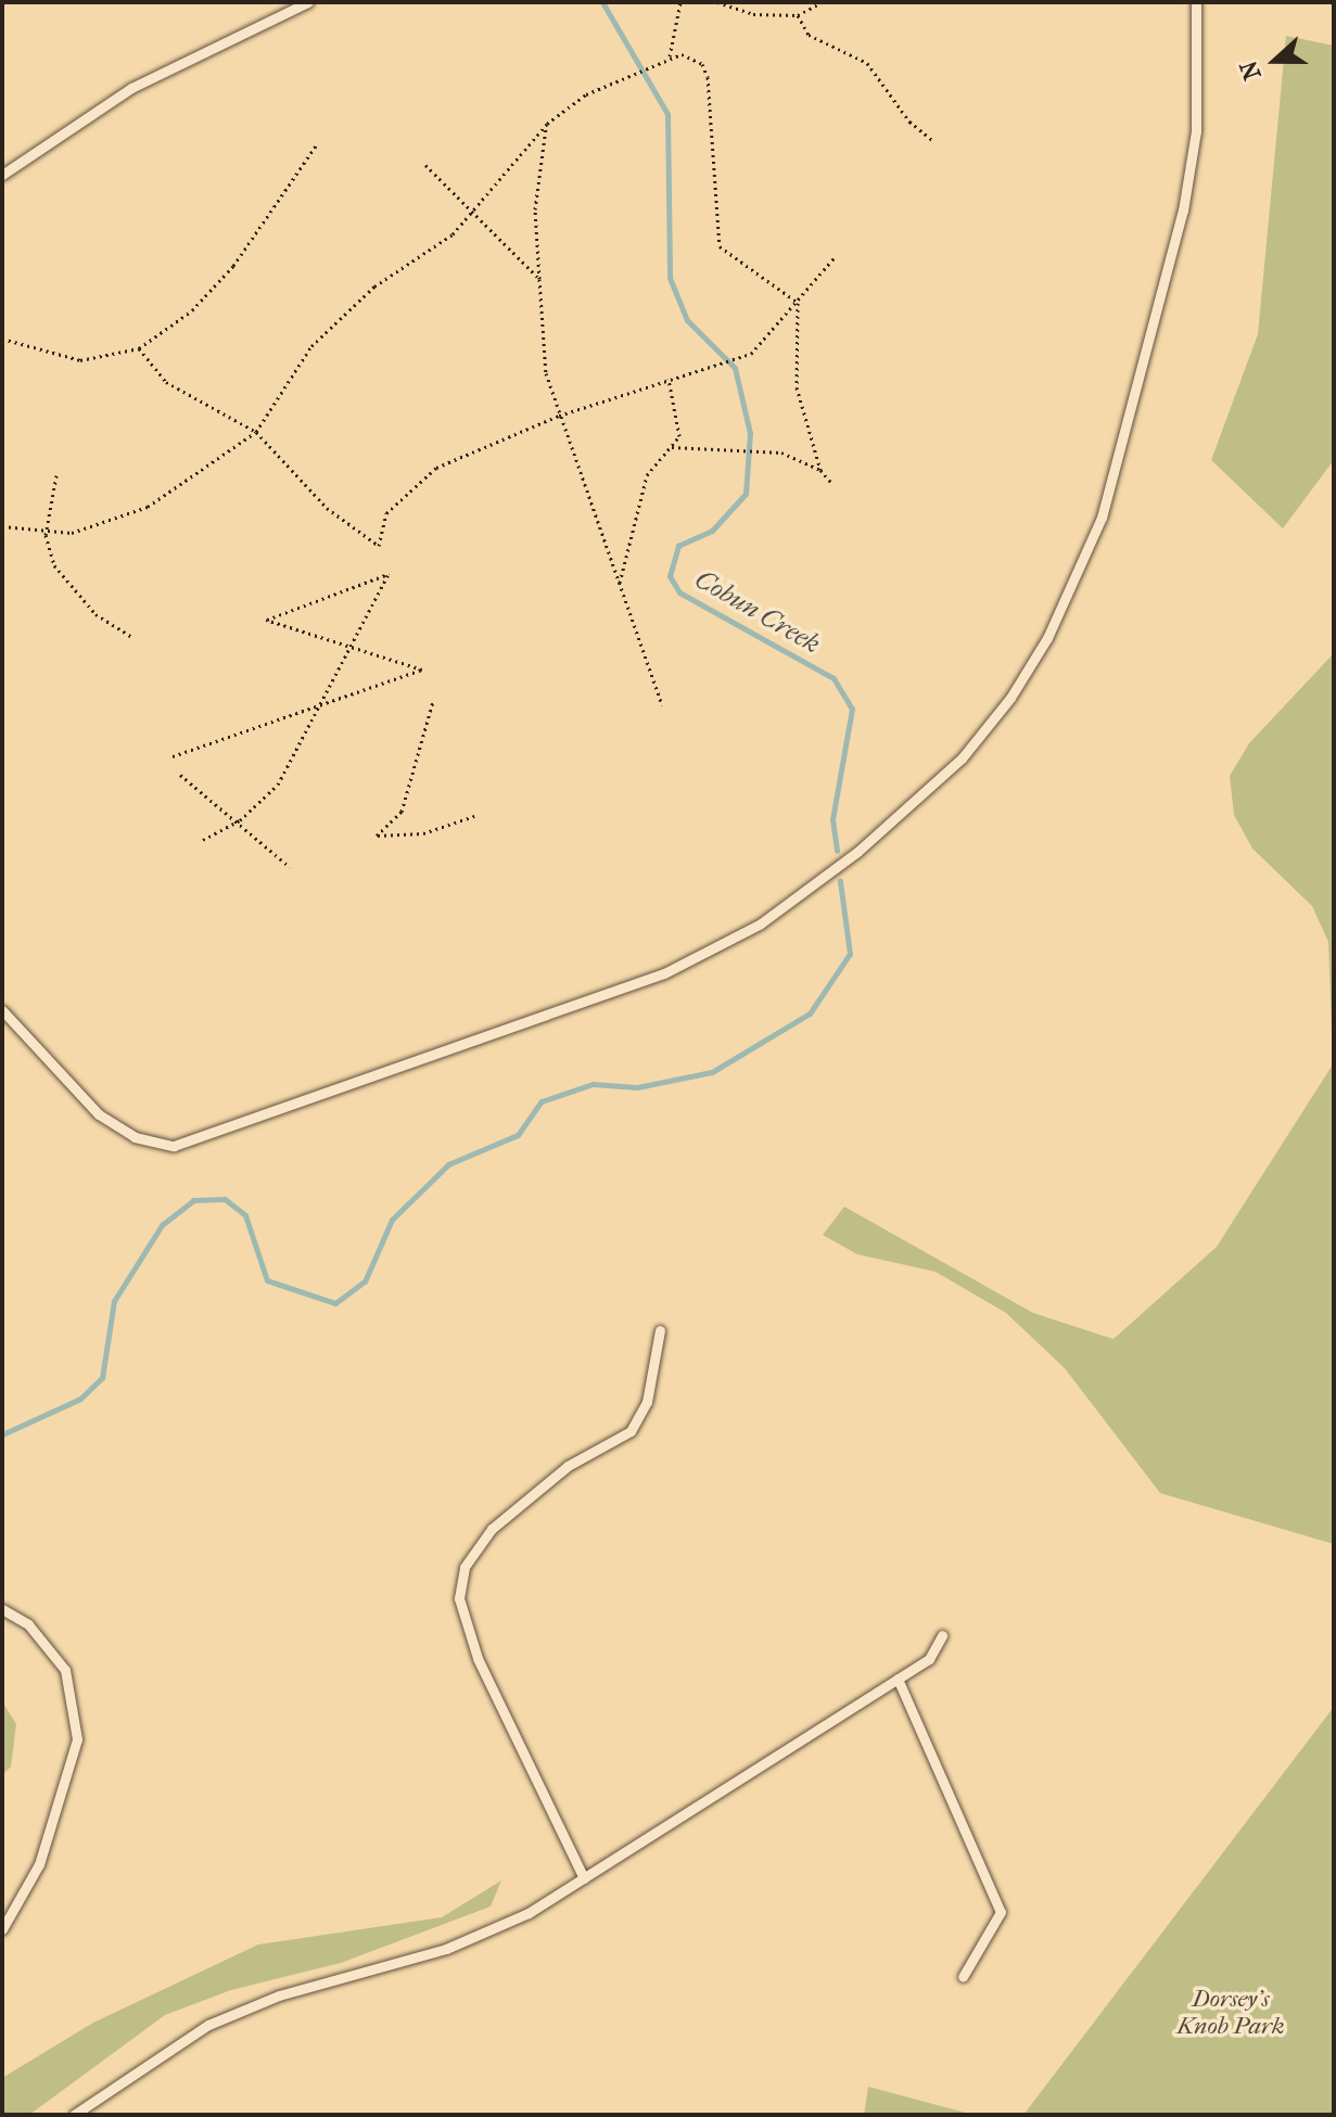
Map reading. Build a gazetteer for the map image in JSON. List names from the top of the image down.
{
  "water": ["Cobun Creek"],
  "parks": ["Dorsey's Knob Park"],
  "north": "left"
}
